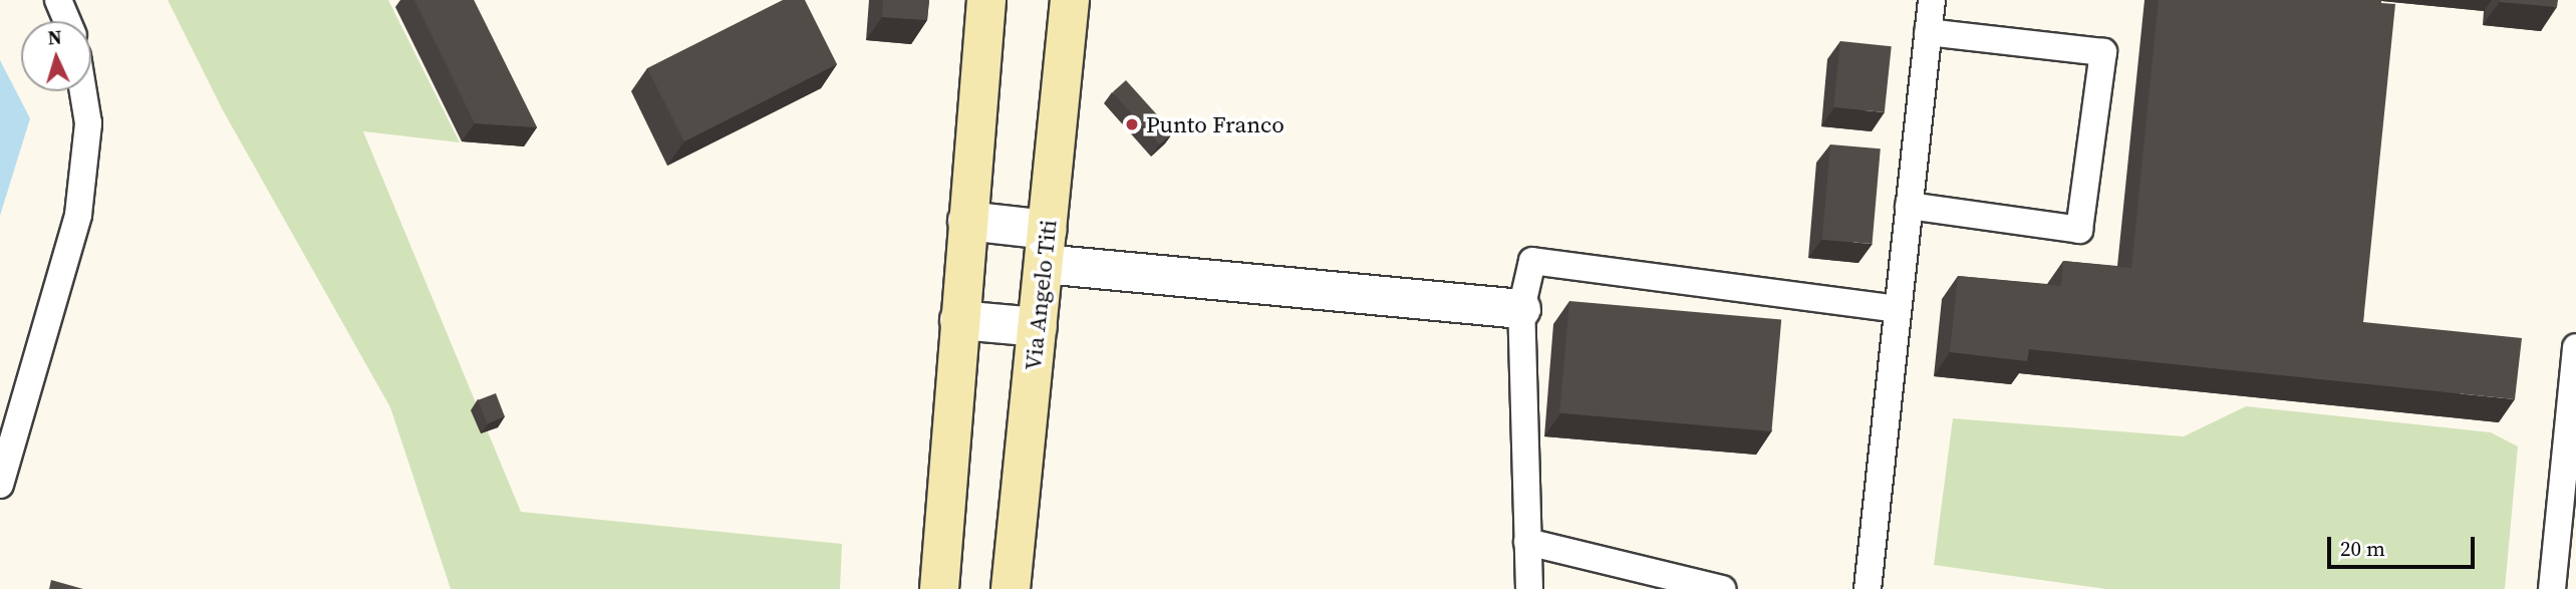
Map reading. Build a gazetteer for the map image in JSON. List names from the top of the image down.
{
  "streets": {
    "main road": ["Via Angelo Titi"]
  },
  "places": ["Punto Franco"],
  "scale_bar": "20 m",
  "north": "top"
}
